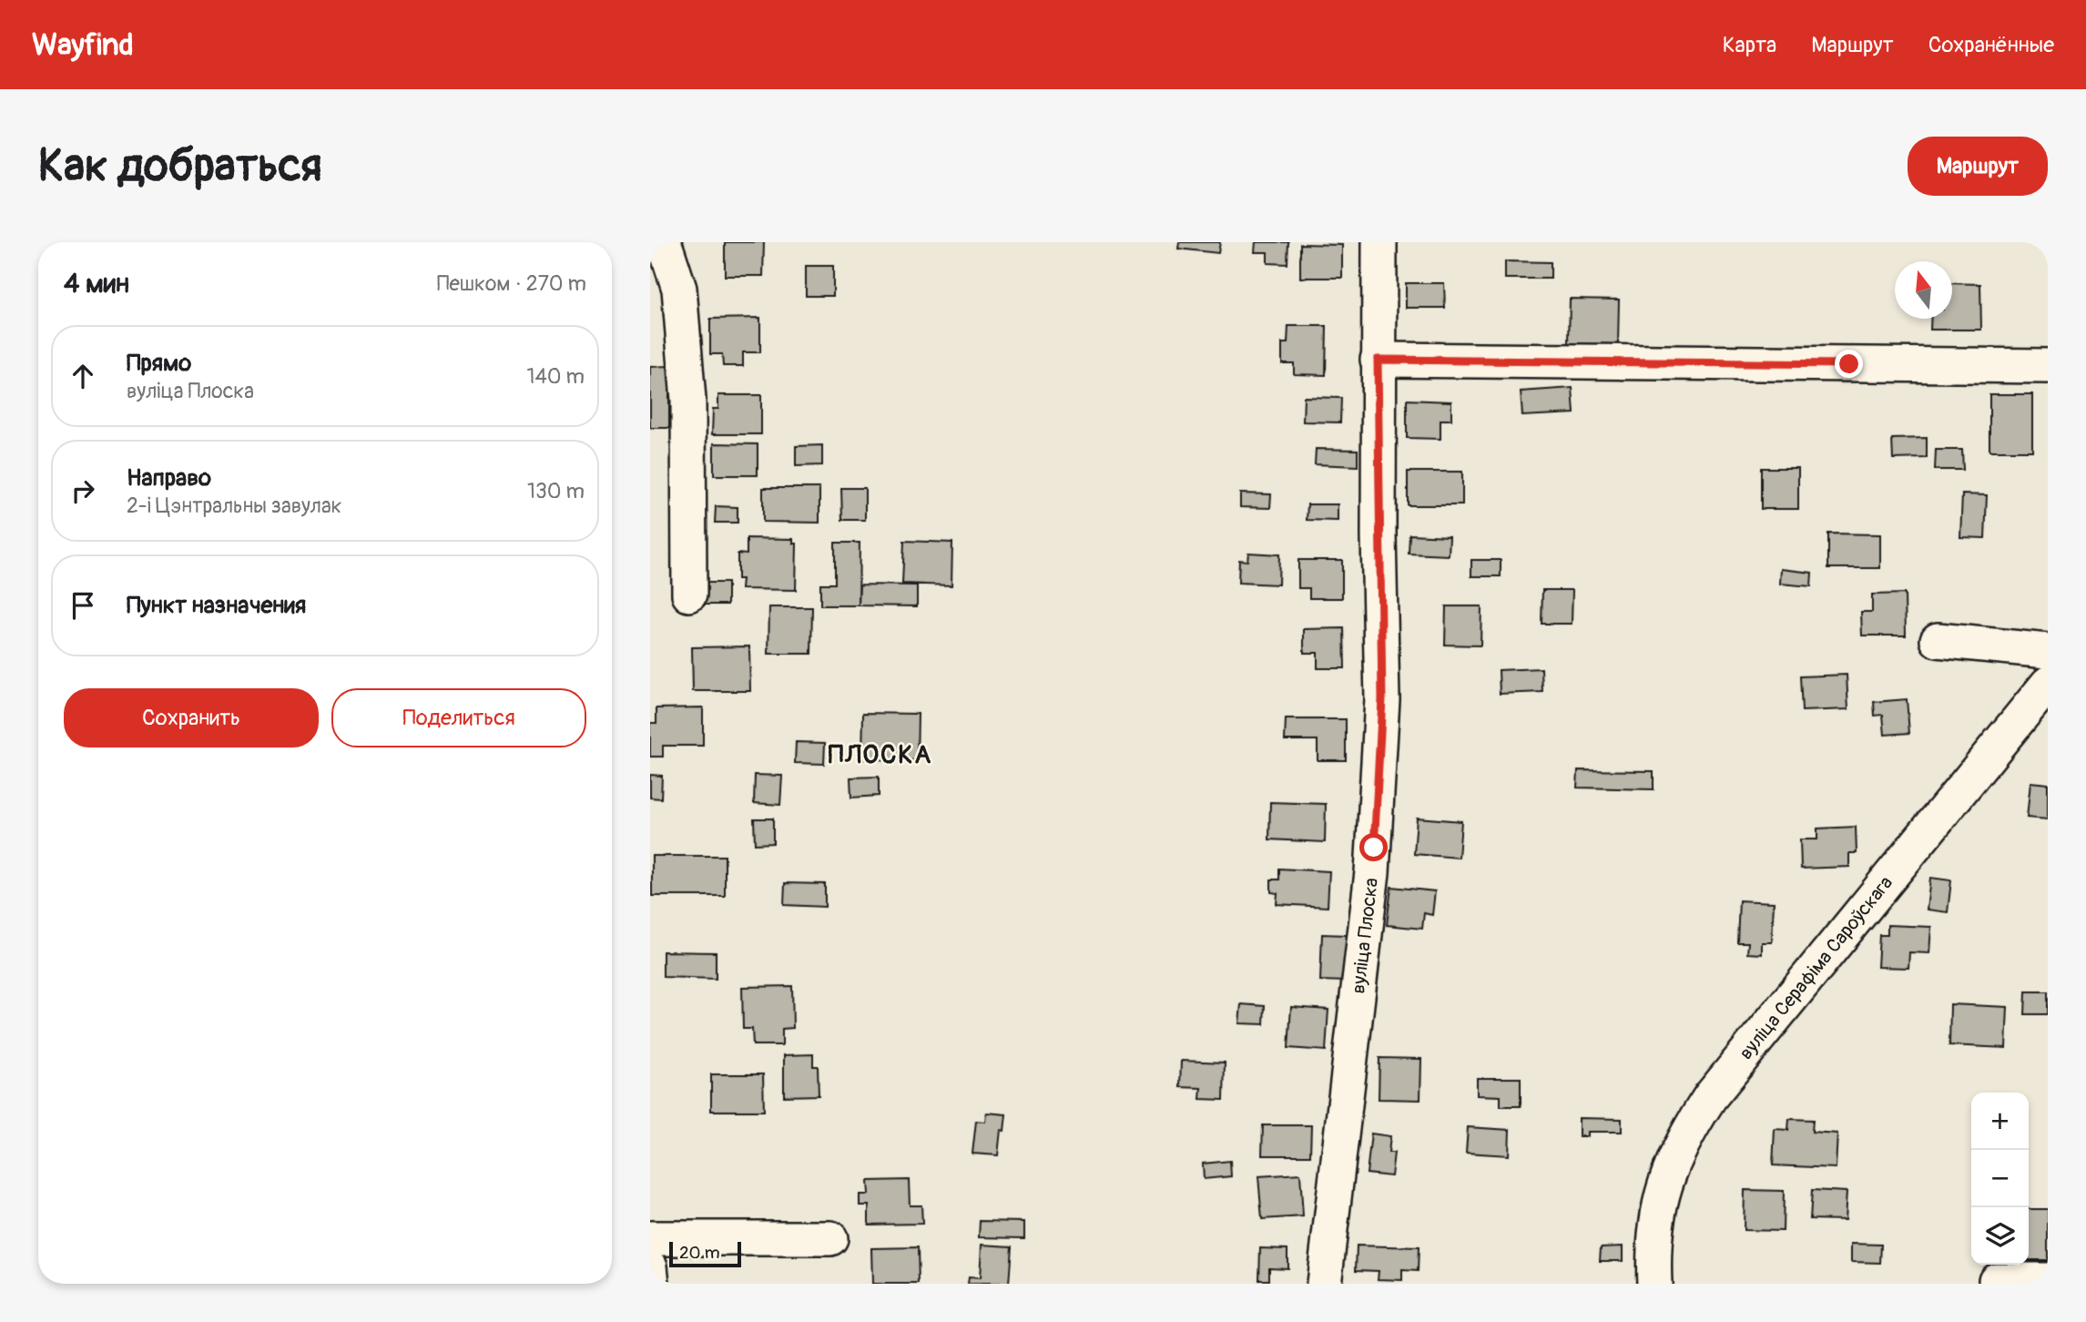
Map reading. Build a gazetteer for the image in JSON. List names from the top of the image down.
{
  "streets": {
    "street": ["вуліца Плоска", "вуліца Серафіма Сароўскага"]
  },
  "districts": ["ПЛОСКА"],
  "scale_bar": "20 m",
  "north": "top",
  "page": {
    "header": "Wayfind",
    "nav": ["Карта", "Маршрут", "Сохранённые"],
    "buttons": [
      "Маршрут",
      ["Сохранить", "Поделиться"]
    ],
    "title": "Как добраться",
    "heading": ["4 мин", "Пешком · 270 m"],
    "list": [
      ["Прямо", "вуліца Плоска", "140 m"],
      ["Направо", "2-і Цэнтральны завулак", "130 m"],
      "Пункт назначения"
    ],
    "map_buttons": ["+", "−"],
    "scale": "20 m"
  }
}
